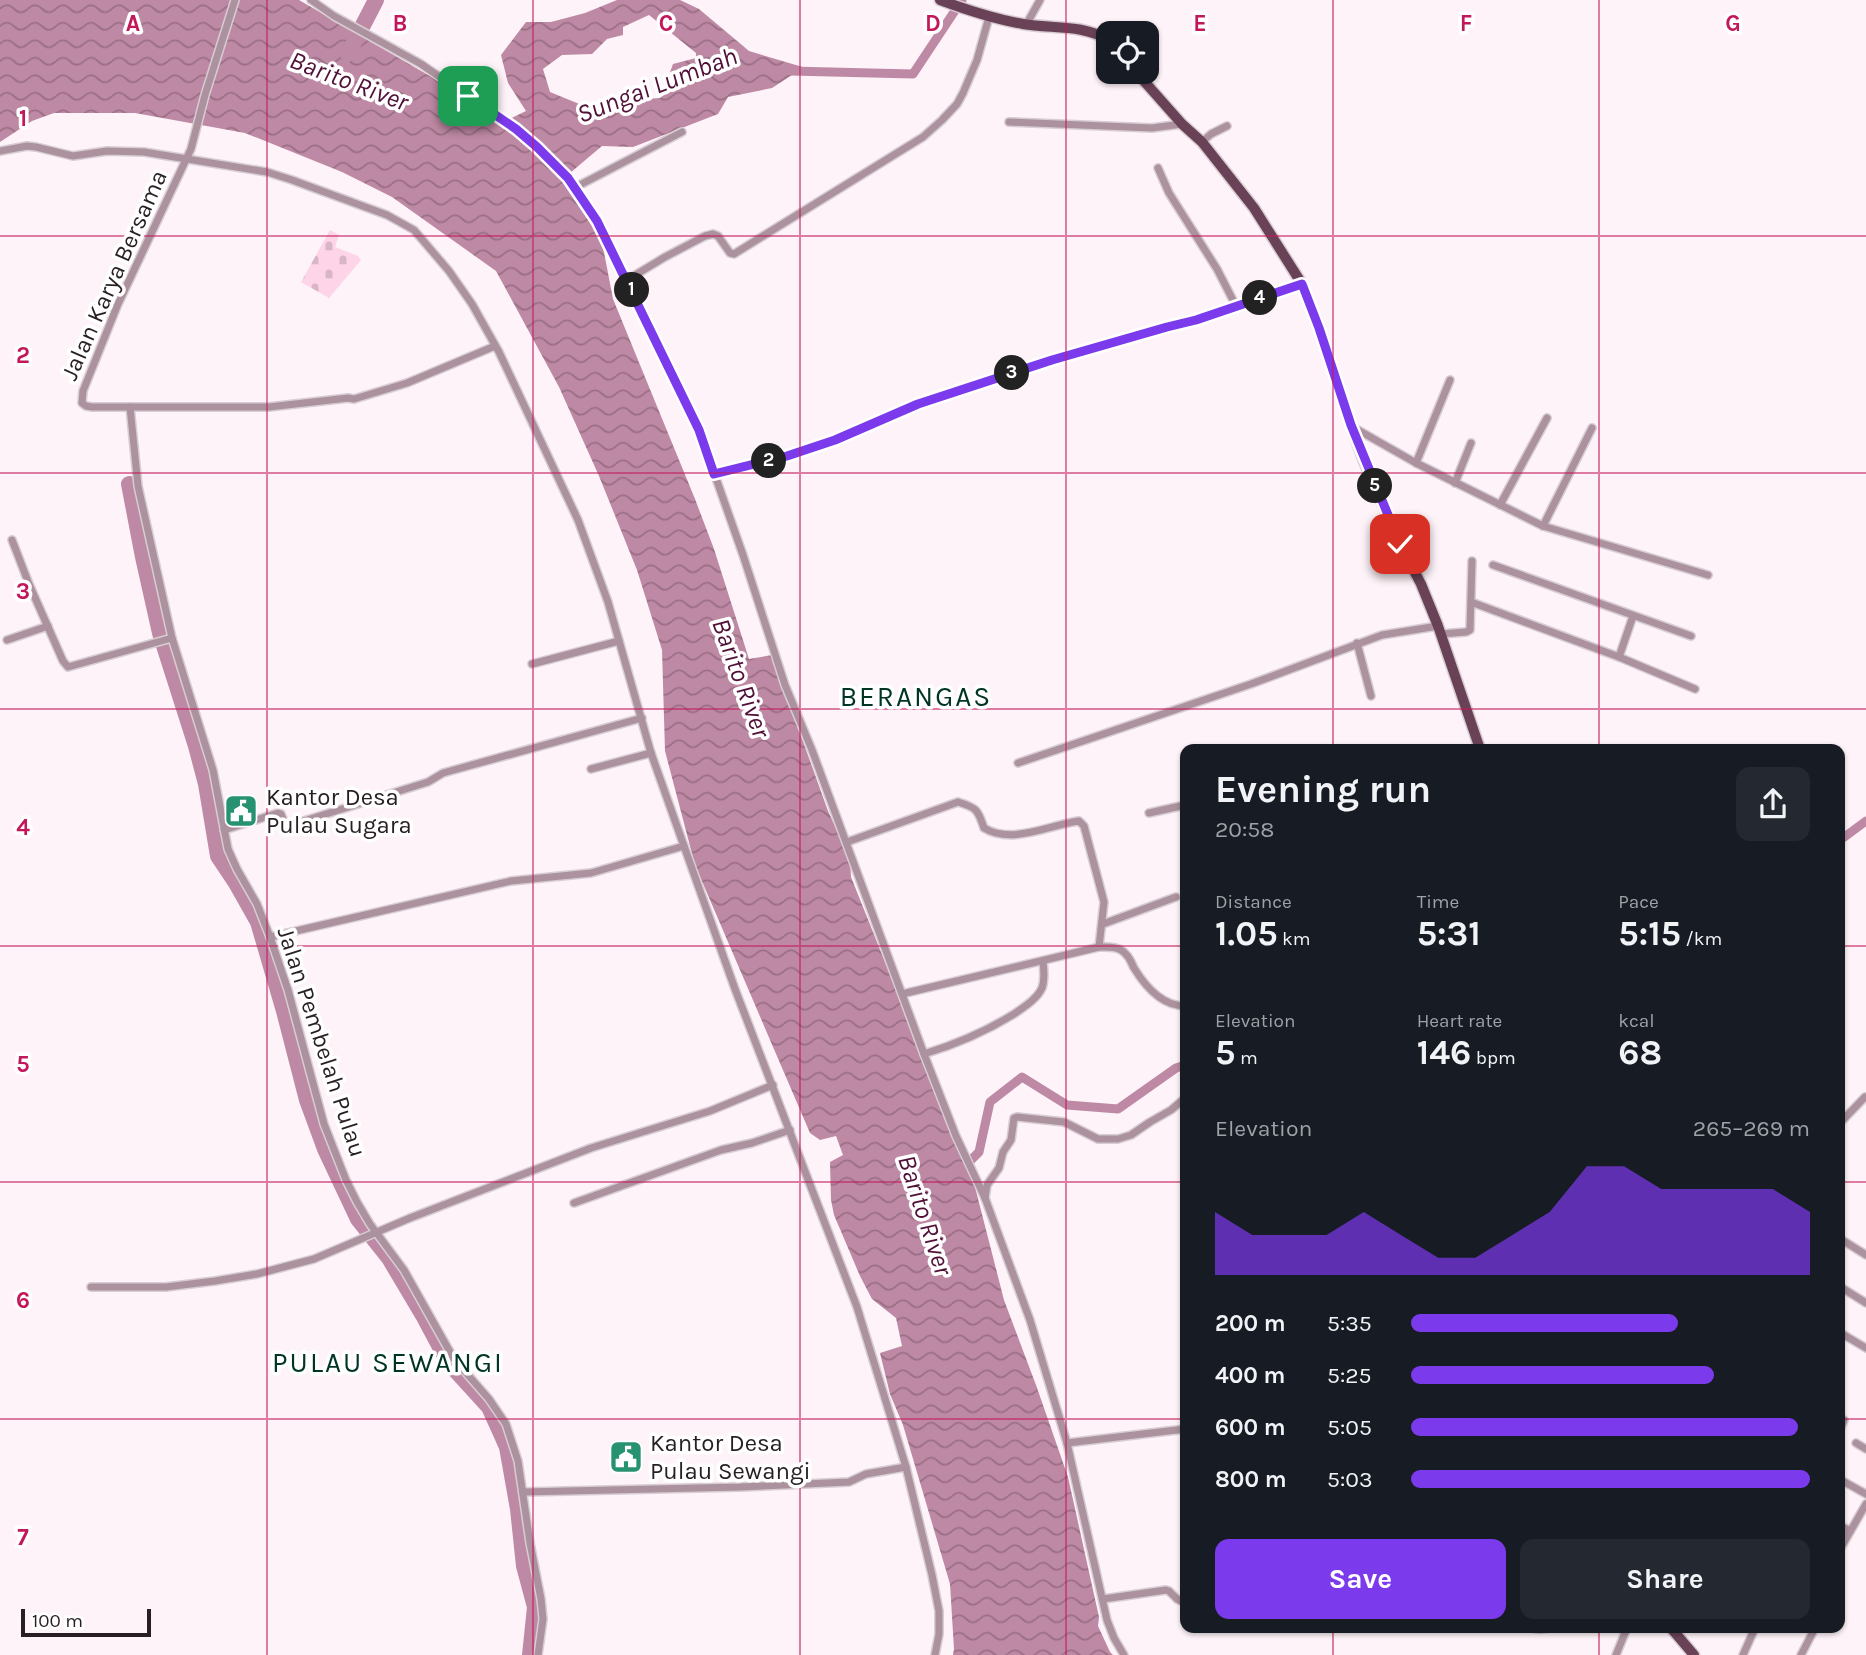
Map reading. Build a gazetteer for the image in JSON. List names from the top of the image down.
{
  "streets": {
    "street": ["Jalan Karya Bersama", "Jalan Pembelah Pulau"]
  },
  "crossings": [
    ["Jalan Karya Bersama", "Jalan Pembelah Pulau"]
  ],
  "districts": ["BERANGAS", "PULAU SEWANGI"],
  "water": ["Barito River", "Sungai Lumbah"],
  "places": {
    "public building": ["Kantor Desa Pulau Sugara", "Kantor Desa Pulau Sewangi"]
  },
  "scale_bar": "100 m",
  "page": {
    "pins": [
      "1",
      "4",
      "3",
      "2",
      "5"
    ],
    "heading": ["Evening run", "20:58"],
    "stats": [
      ["Distance", "1.05 km"],
      ["Time", "5:31"],
      ["Pace", "5:15 /km"],
      ["Elevation", "5 m"],
      ["Heart rate", "146 bpm"],
      ["kcal", "68"]
    ],
    "chart": ["Elevation", "265–269 m"],
    "list": [
      {
        "name": "200 m",
        "note": "5:35"
      },
      {
        "name": "400 m",
        "note": "5:25"
      },
      {
        "name": "600 m",
        "note": "5:05"
      },
      {
        "name": "800 m",
        "note": "5:03"
      }
    ],
    "buttons": ["Save", "Share"],
    "scale": "100 m"
  },
  "grid": {
    "columns": [
      "A",
      "B",
      "C",
      "D",
      "E",
      "F",
      "G"
    ],
    "rows": [
      "1",
      "2",
      "3",
      "4",
      "5",
      "6",
      "7"
    ]
  }
}
